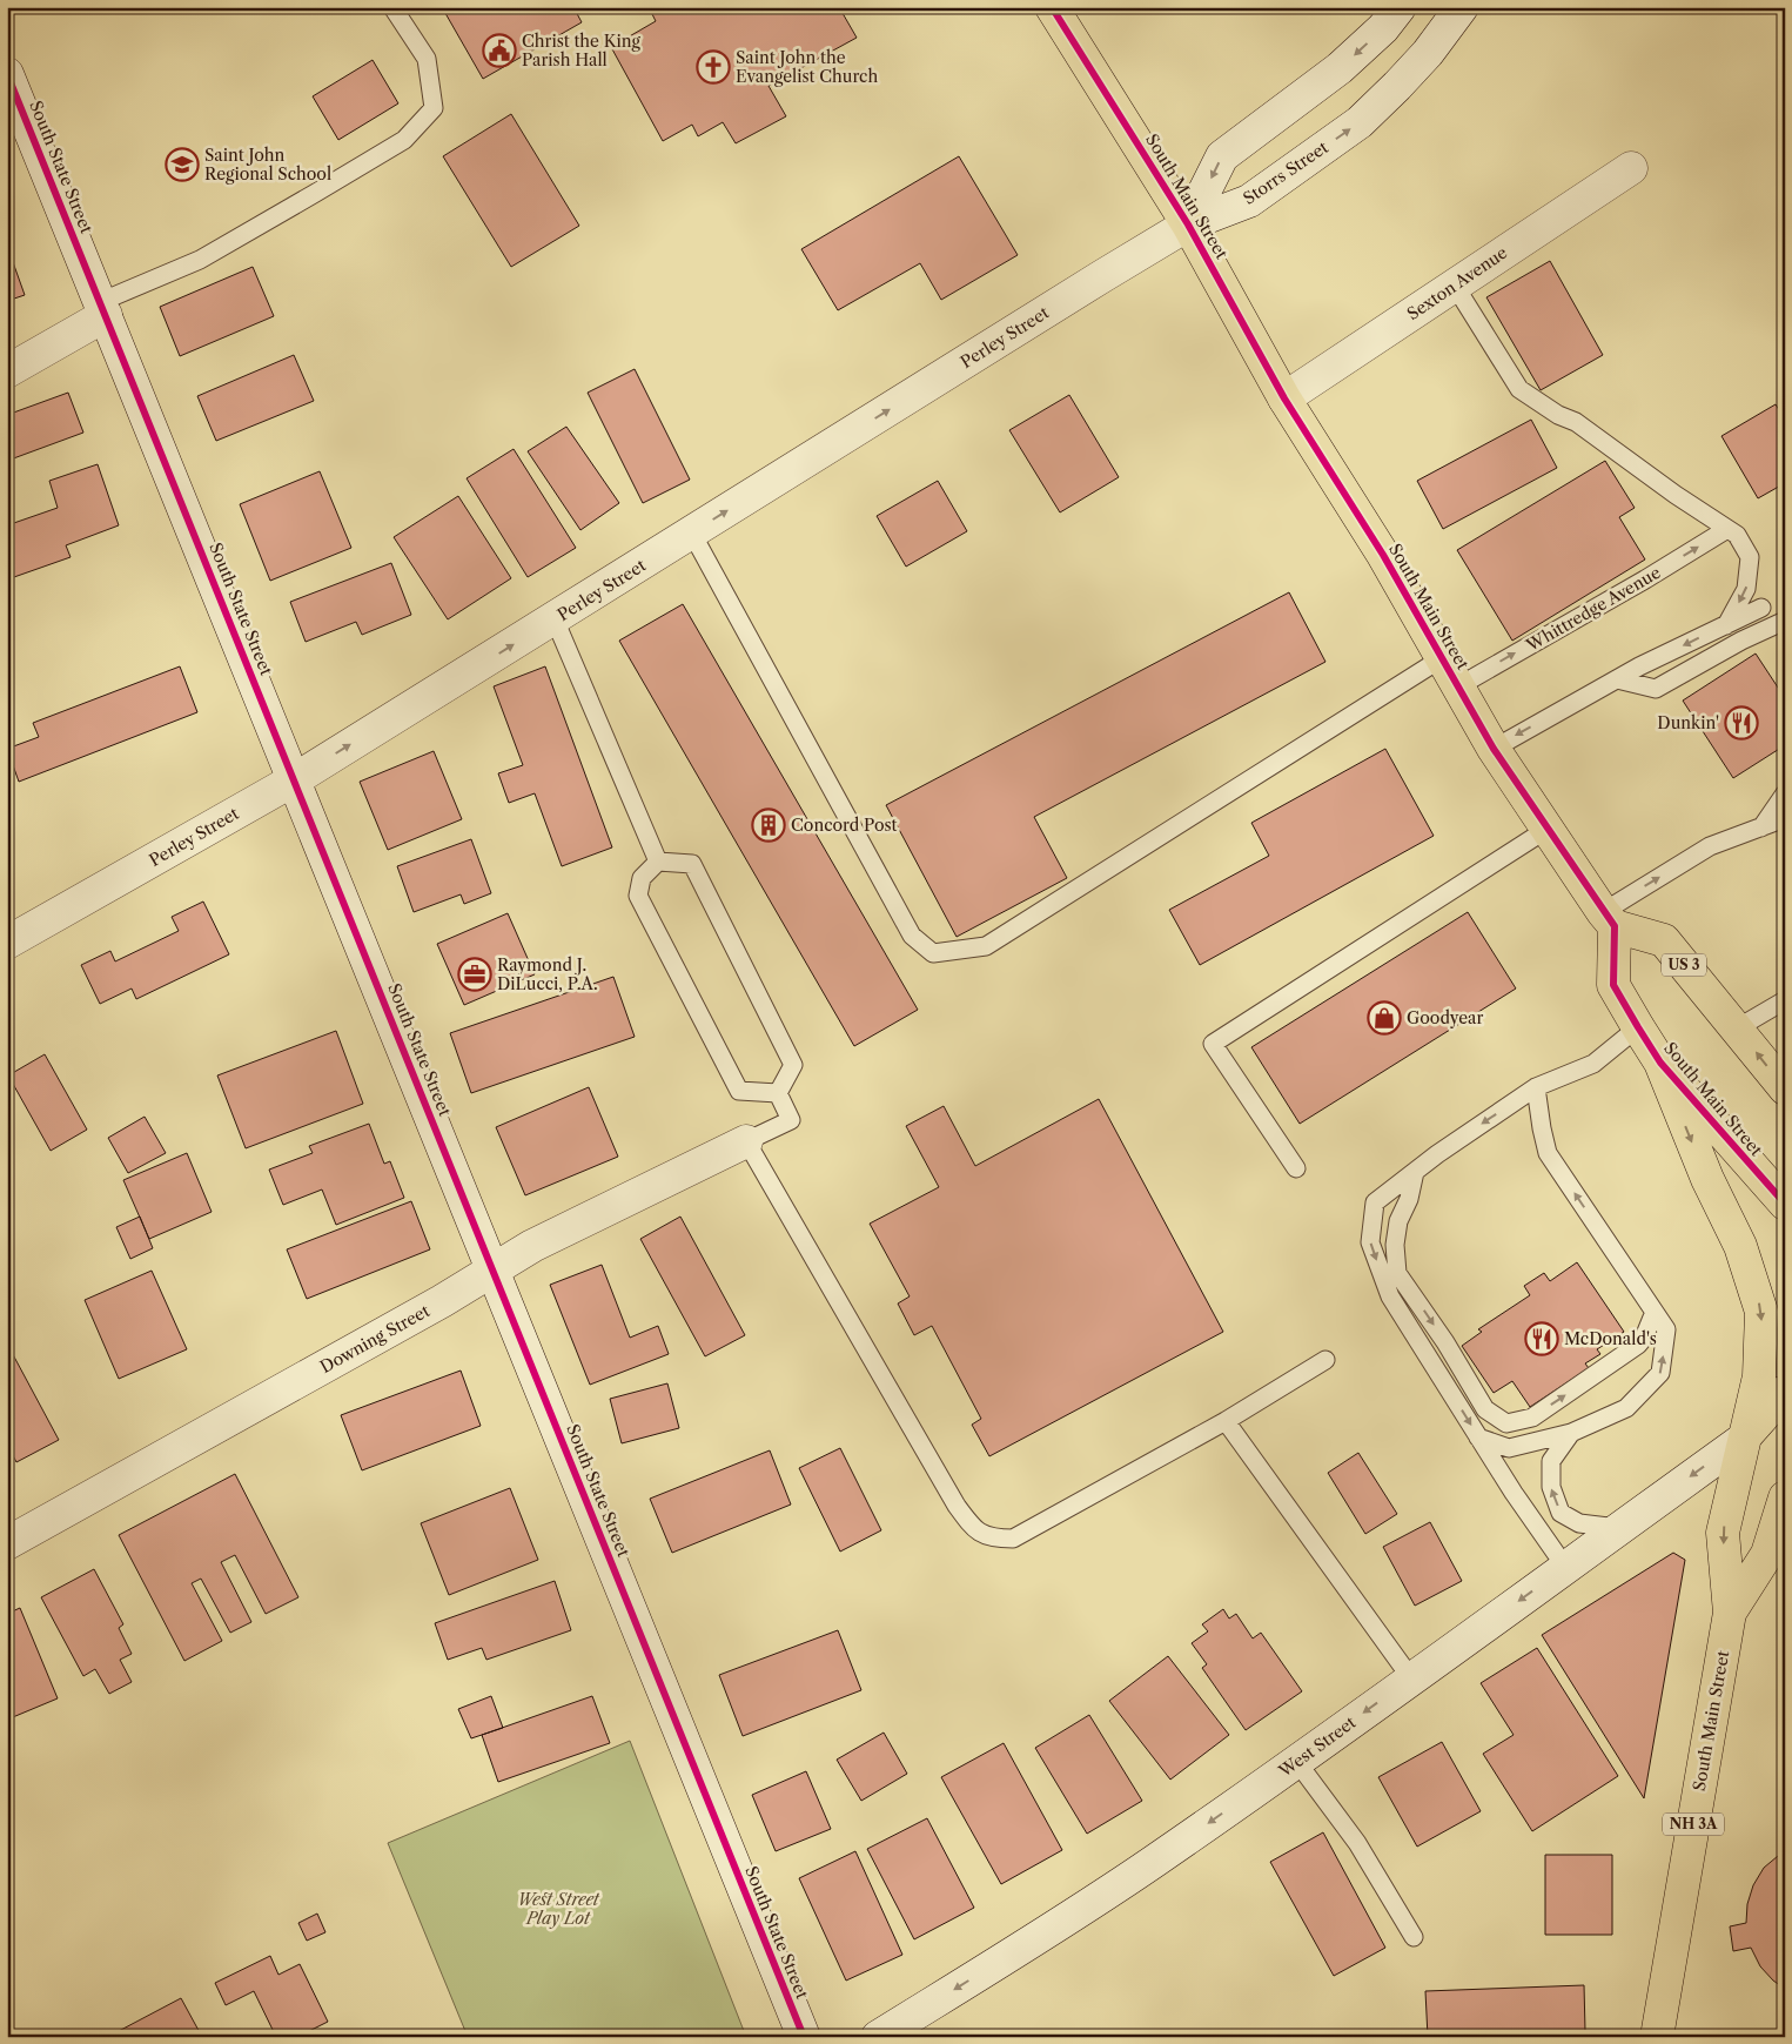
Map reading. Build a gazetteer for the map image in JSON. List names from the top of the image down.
{
  "streets": {
    "main road": ["South Main Street", "US 3", "NH 3A"],
    "street": [
      "South State Street",
      "Storrs Street",
      "Sexton Avenue",
      "Perley Street",
      "Downing Street",
      "West Street"
    ],
    "lane": ["Whittredge Avenue"]
  },
  "crossings": [
    ["South State Street", "Perley Street"],
    ["South State Street", "Downing Street"],
    ["Storrs Street", "South Main Street"],
    ["Storrs Street", "Perley Street"],
    ["South Main Street", "Sexton Avenue"],
    ["South Main Street", "Perley Street"],
    ["South Main Street", "Whittredge Avenue"],
    ["South Main Street", "US 3"],
    ["South Main Street", "West Street"]
  ],
  "one_way": ["Perley Street", "West Street"],
  "parks": ["West Street Play Lot"],
  "places": {
    "public building": ["Christ the King Parish Hall"],
    "church": ["Saint John the Evangelist Church"],
    "school or university": ["Saint John Regional School"],
    "restaurant": ["Dunkin'", "McDonald's"],
    "building": ["Concord Post"],
    "office": ["Raymond J. DiLucci, P.A."],
    "shop": ["Goodyear"]
  }
}
